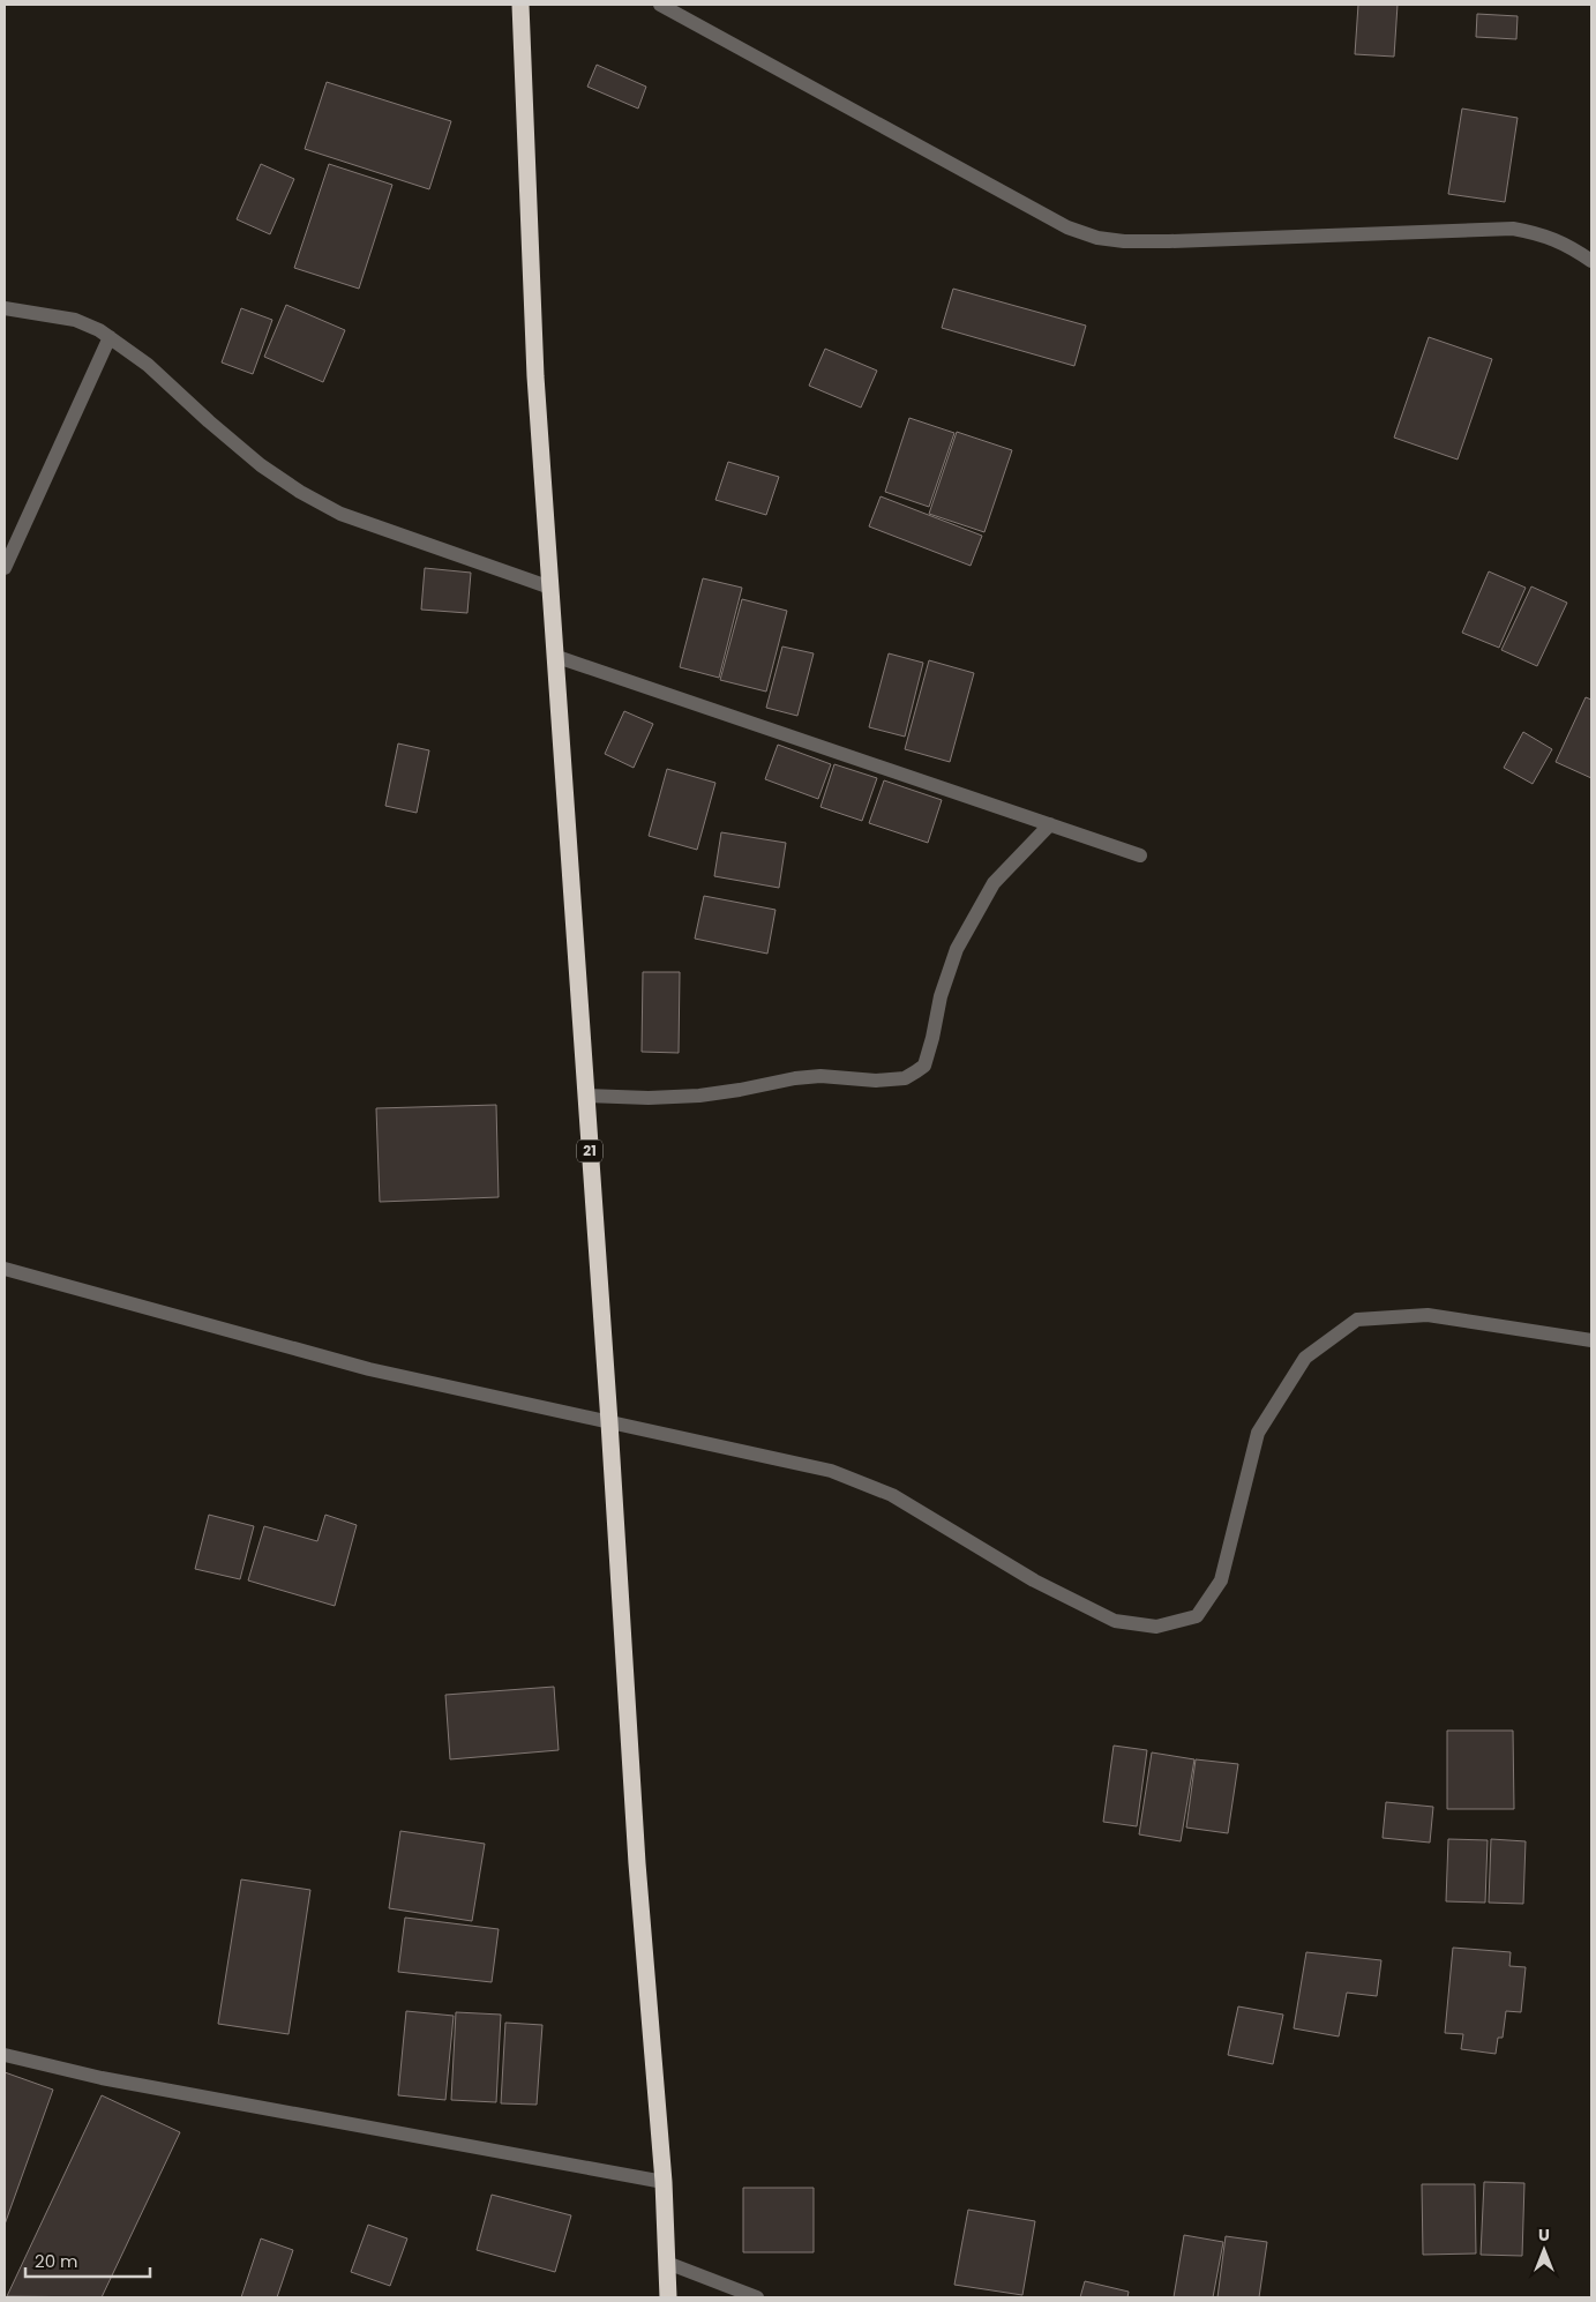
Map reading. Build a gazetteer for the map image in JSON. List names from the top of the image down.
{
  "streets": {
    "highway": ["21"]
  },
  "scale_bar": "20 m",
  "north": "top"
}
